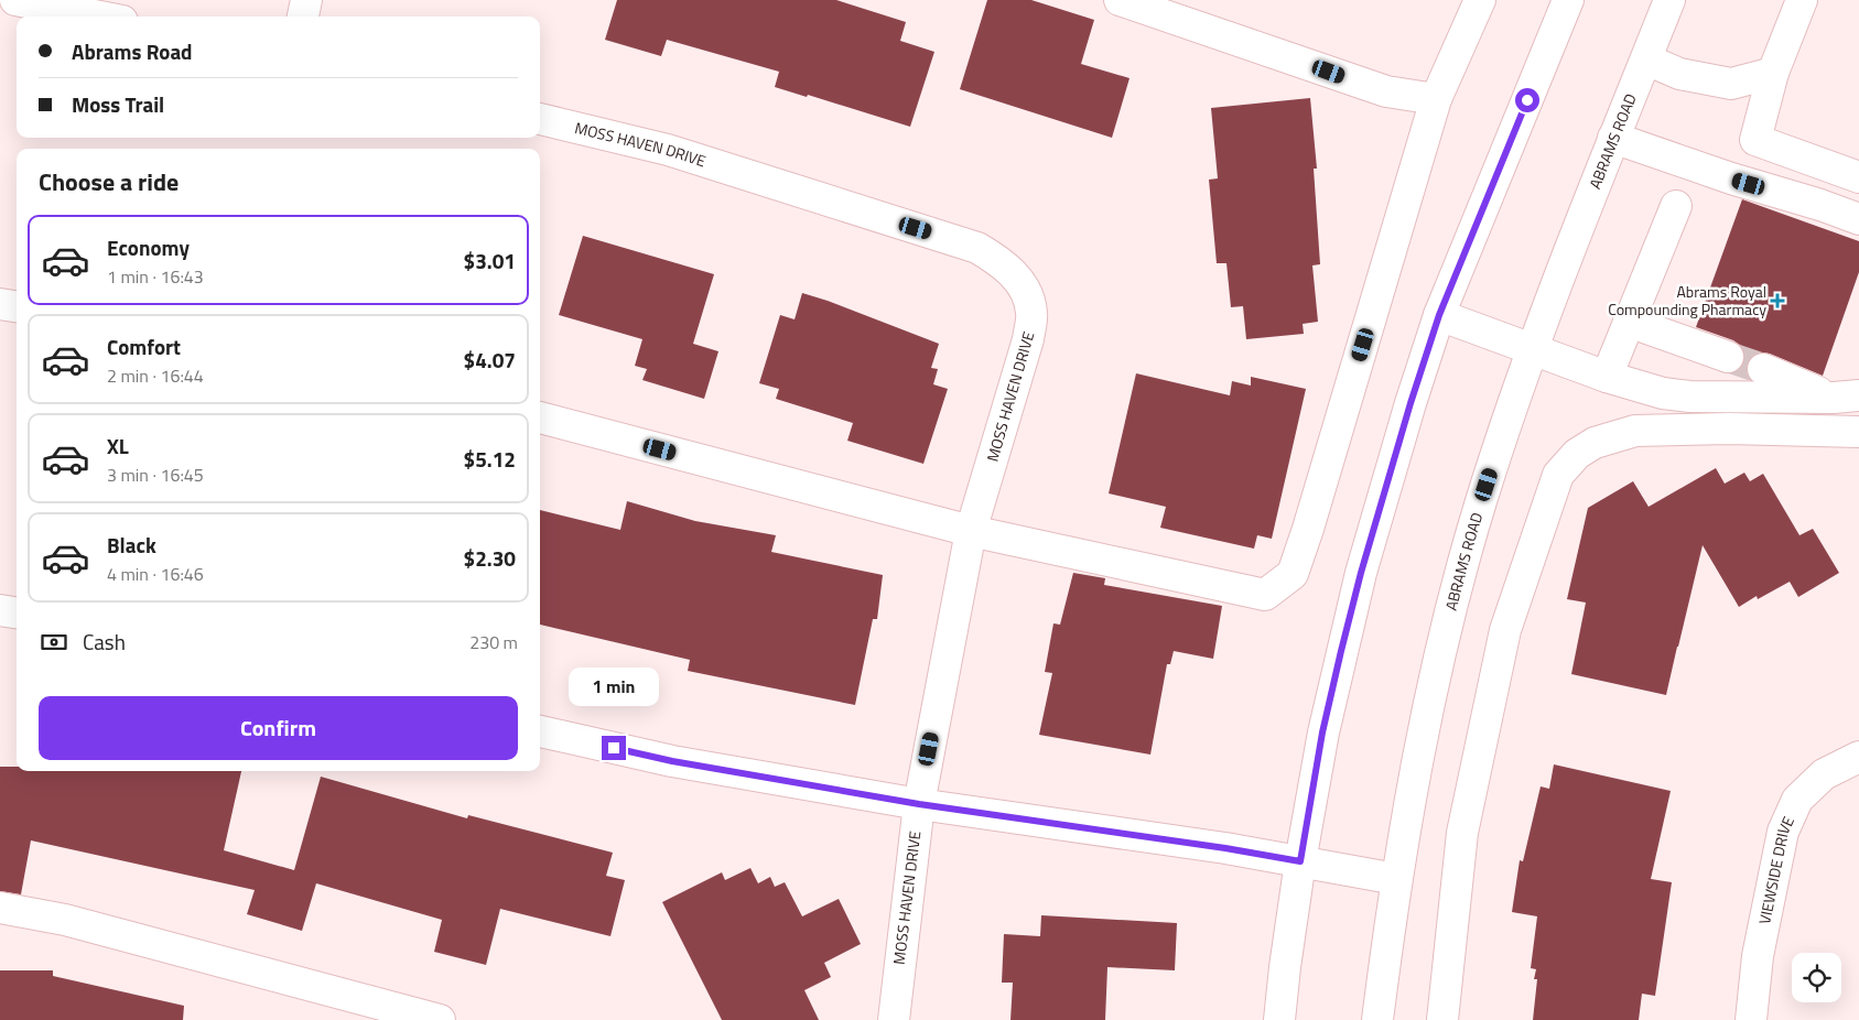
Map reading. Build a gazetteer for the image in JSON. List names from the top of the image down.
{
  "streets": {
    "street": ["ABRAMS ROAD", "MOSS HAVEN DRIVE", "VIEWSIDE DRIVE"]
  },
  "places": {
    "health": ["Abrams Royal Compounding Pharmacy"]
  },
  "page": {
    "banner": ["Abrams Road", "Moss Trail"],
    "heading": "Choose a ride",
    "list": [
      {
        "name": "Economy",
        "note": "1 min · 16:43",
        "value": "$3.01"
      },
      {
        "name": "Comfort",
        "note": "2 min · 16:44",
        "value": "$4.07"
      },
      {
        "name": "XL",
        "note": "3 min · 16:45",
        "value": "$5.12"
      },
      {
        "name": "Black",
        "note": "4 min · 16:46",
        "value": "$2.30"
      }
    ],
    "pay": ["Cash", "230 m"],
    "bubble": "1 min",
    "buttons": "Confirm"
  }
}
